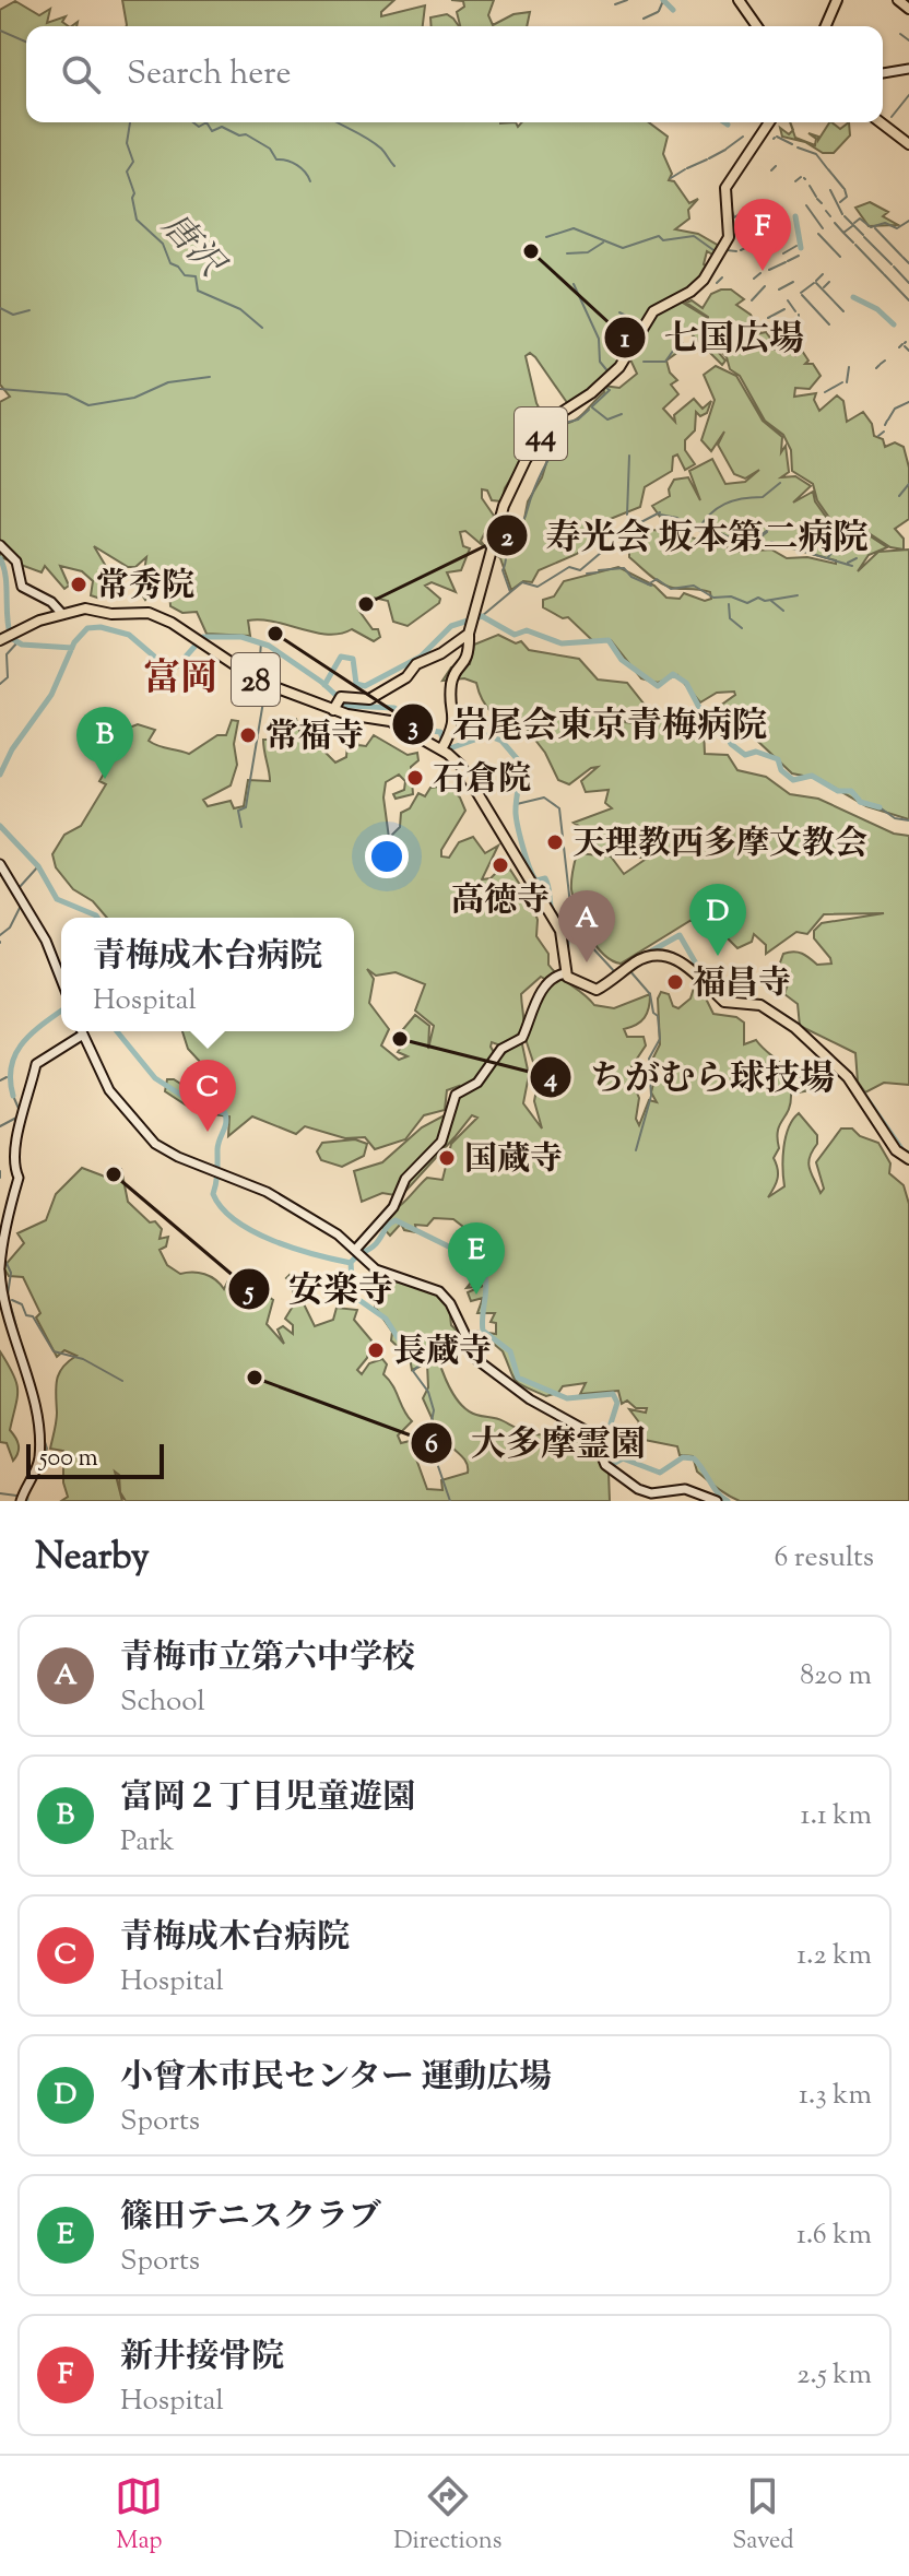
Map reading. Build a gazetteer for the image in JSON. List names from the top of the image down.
{
  "streets": {
    "main road": ["44", "28"]
  },
  "crossings": [
    ["44", "28"]
  ],
  "districts": ["富岡"],
  "water": ["唐沢"],
  "places": [
    "七国広場",
    "常秀院",
    "寿光会 坂本第二病院",
    "岩尾会東京青梅病院",
    "常福寺",
    "石倉院",
    "天理教西多摩文教会",
    "高徳寺",
    "福昌寺",
    "ちがむら球技場",
    "国蔵寺",
    "安楽寺",
    "長蔵寺",
    "大多摩霊園"
  ],
  "scale_bar": "500 m",
  "page": {
    "search": "Search here",
    "pins": [
      "F",
      "B",
      "D",
      "A",
      "C",
      "E"
    ],
    "popup": ["青梅成木台病院", "Hospital"],
    "scale": "500 m",
    "heading": ["Nearby", "6 results"],
    "list": [
      {
        "mark": "A",
        "name": "青梅市立第六中学校",
        "note": "School",
        "value": "820 m"
      },
      {
        "mark": "B",
        "name": "富岡２丁目児童遊園",
        "note": "Park",
        "value": "1.1 km"
      },
      {
        "mark": "C",
        "name": "青梅成木台病院",
        "note": "Hospital",
        "value": "1.2 km"
      },
      {
        "mark": "D",
        "name": "小曾木市民センター 運動広場",
        "note": "Sports",
        "value": "1.3 km"
      },
      {
        "mark": "E",
        "name": "篠田テニスクラブ",
        "note": "Sports",
        "value": "1.6 km"
      },
      {
        "mark": "F",
        "name": "新井接骨院",
        "note": "Hospital",
        "value": "2.5 km"
      }
    ],
    "nav": ["Map", "Directions", "Saved"]
  }
}
